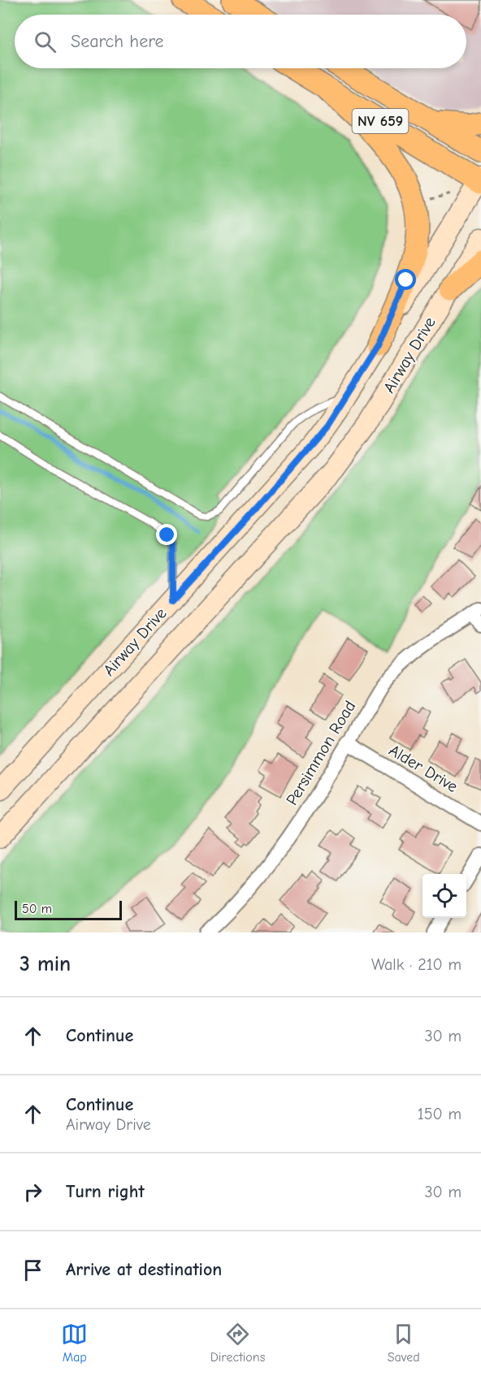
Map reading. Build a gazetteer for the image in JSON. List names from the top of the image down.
{
  "streets": {
    "main road": ["NV 659", "Airway Drive"],
    "street": ["Persimmon Road", "Alder Drive"]
  },
  "crossings": [
    ["NV 659", "Airway Drive"],
    ["Persimmon Road", "Alder Drive"]
  ],
  "scale_bar": "50 m",
  "page": {
    "search": "Search here",
    "scale": "50 m",
    "heading": ["3 min", "Walk · 210 m"],
    "list": [
      ["Continue", "30 m"],
      ["Continue", "Airway Drive", "150 m"],
      ["Turn right", "30 m"],
      "Arrive at destination"
    ],
    "nav": ["Map", "Directions", "Saved"]
  }
}
